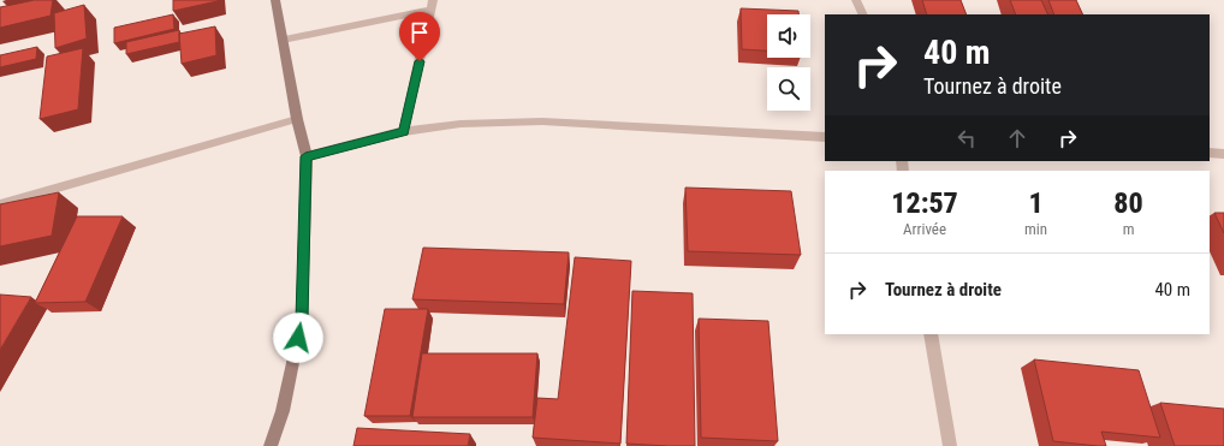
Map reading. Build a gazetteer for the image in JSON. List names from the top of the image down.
{
  "page": {
    "turn": ["40 m", "Tournez à droite"],
    "eta": [
      "12:57",
      "Arrivée",
      "1",
      "min",
      "80",
      "m"
    ],
    "list": [
      {
        "name": "Tournez à droite",
        "value": "40 m"
      }
    ]
  }
}
